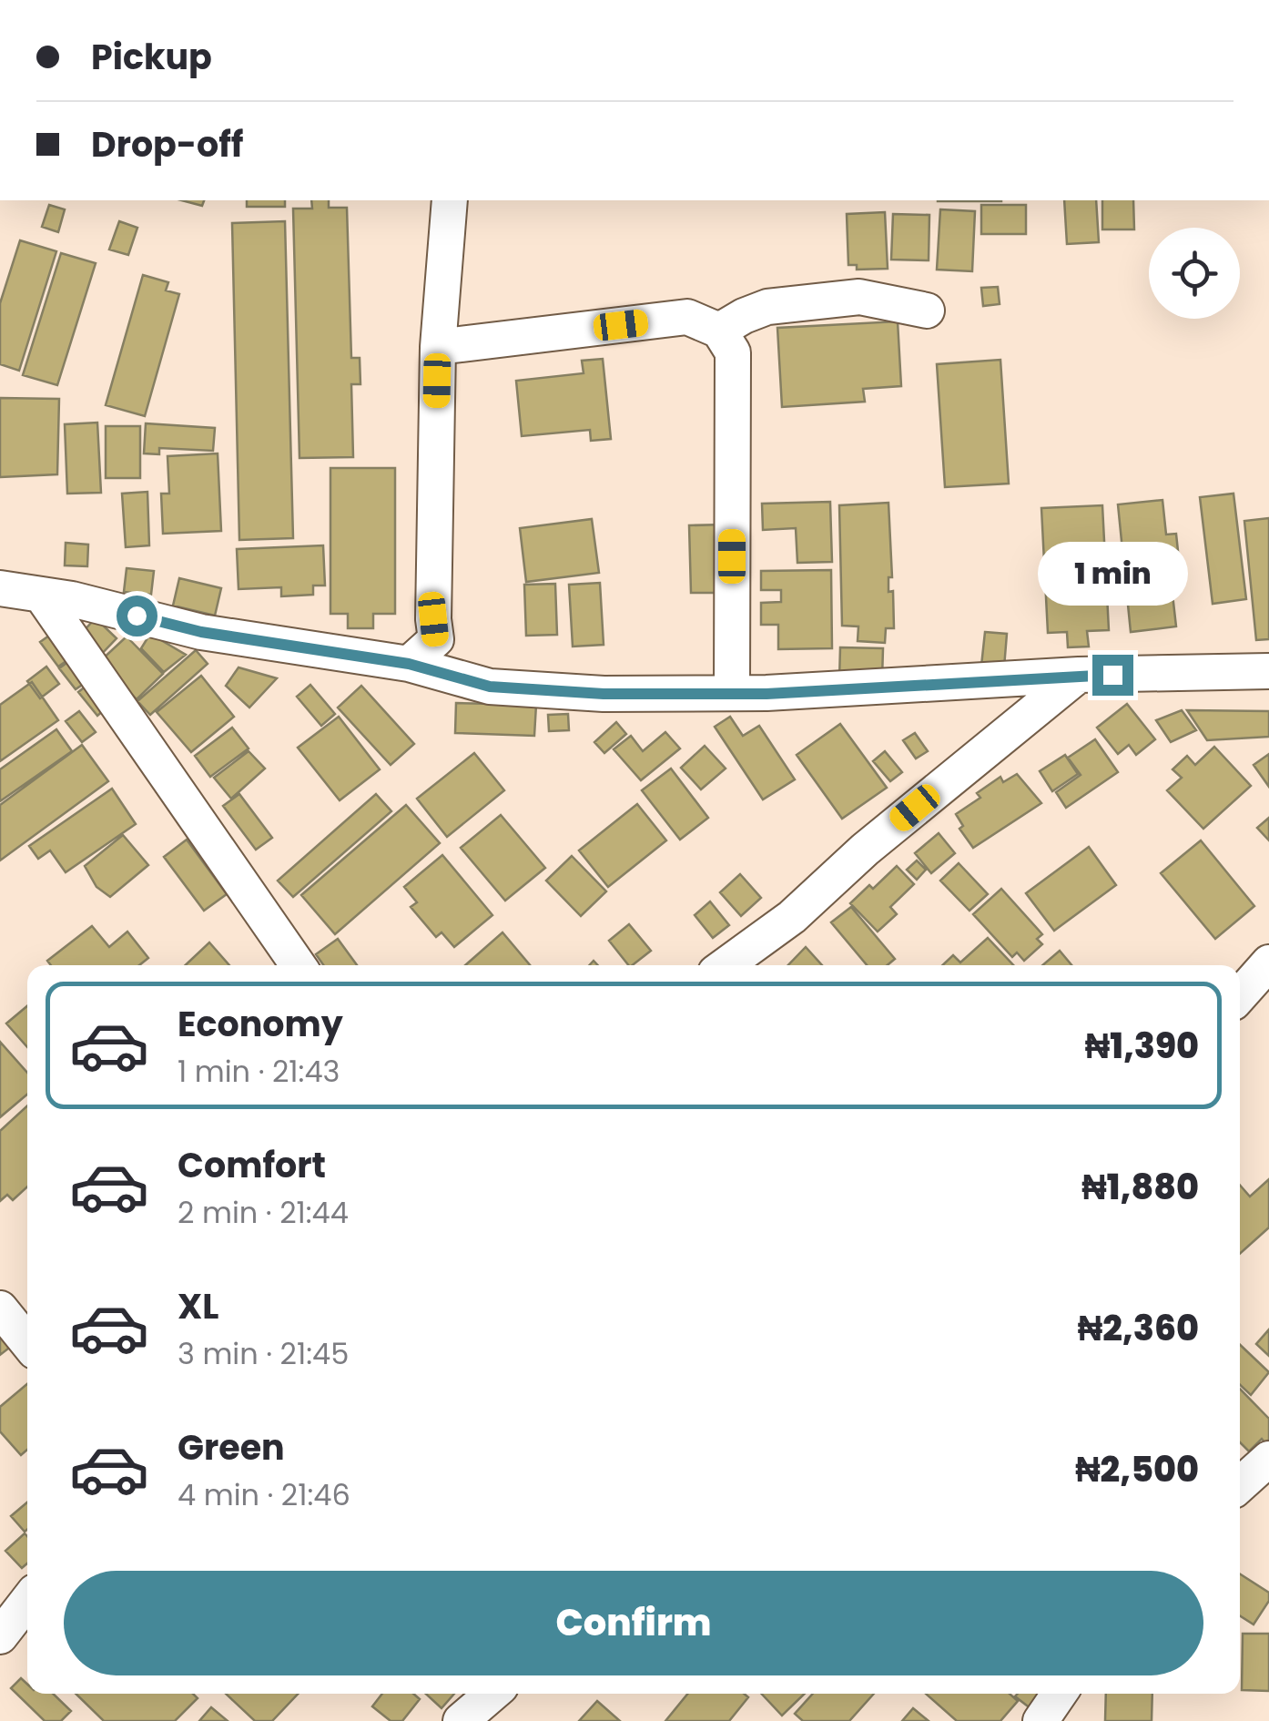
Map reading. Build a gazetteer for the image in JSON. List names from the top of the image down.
{
  "page": {
    "banner": ["Pickup", "Drop-off"],
    "bubble": "1 min",
    "list": [
      {
        "name": "Economy",
        "note": "1 min · 21:43",
        "value": "₦1,390"
      },
      {
        "name": "Comfort",
        "note": "2 min · 21:44",
        "value": "₦1,880"
      },
      {
        "name": "XL",
        "note": "3 min · 21:45",
        "value": "₦2,360"
      },
      {
        "name": "Green",
        "note": "4 min · 21:46",
        "value": "₦2,500"
      }
    ],
    "buttons": "Confirm"
  }
}
